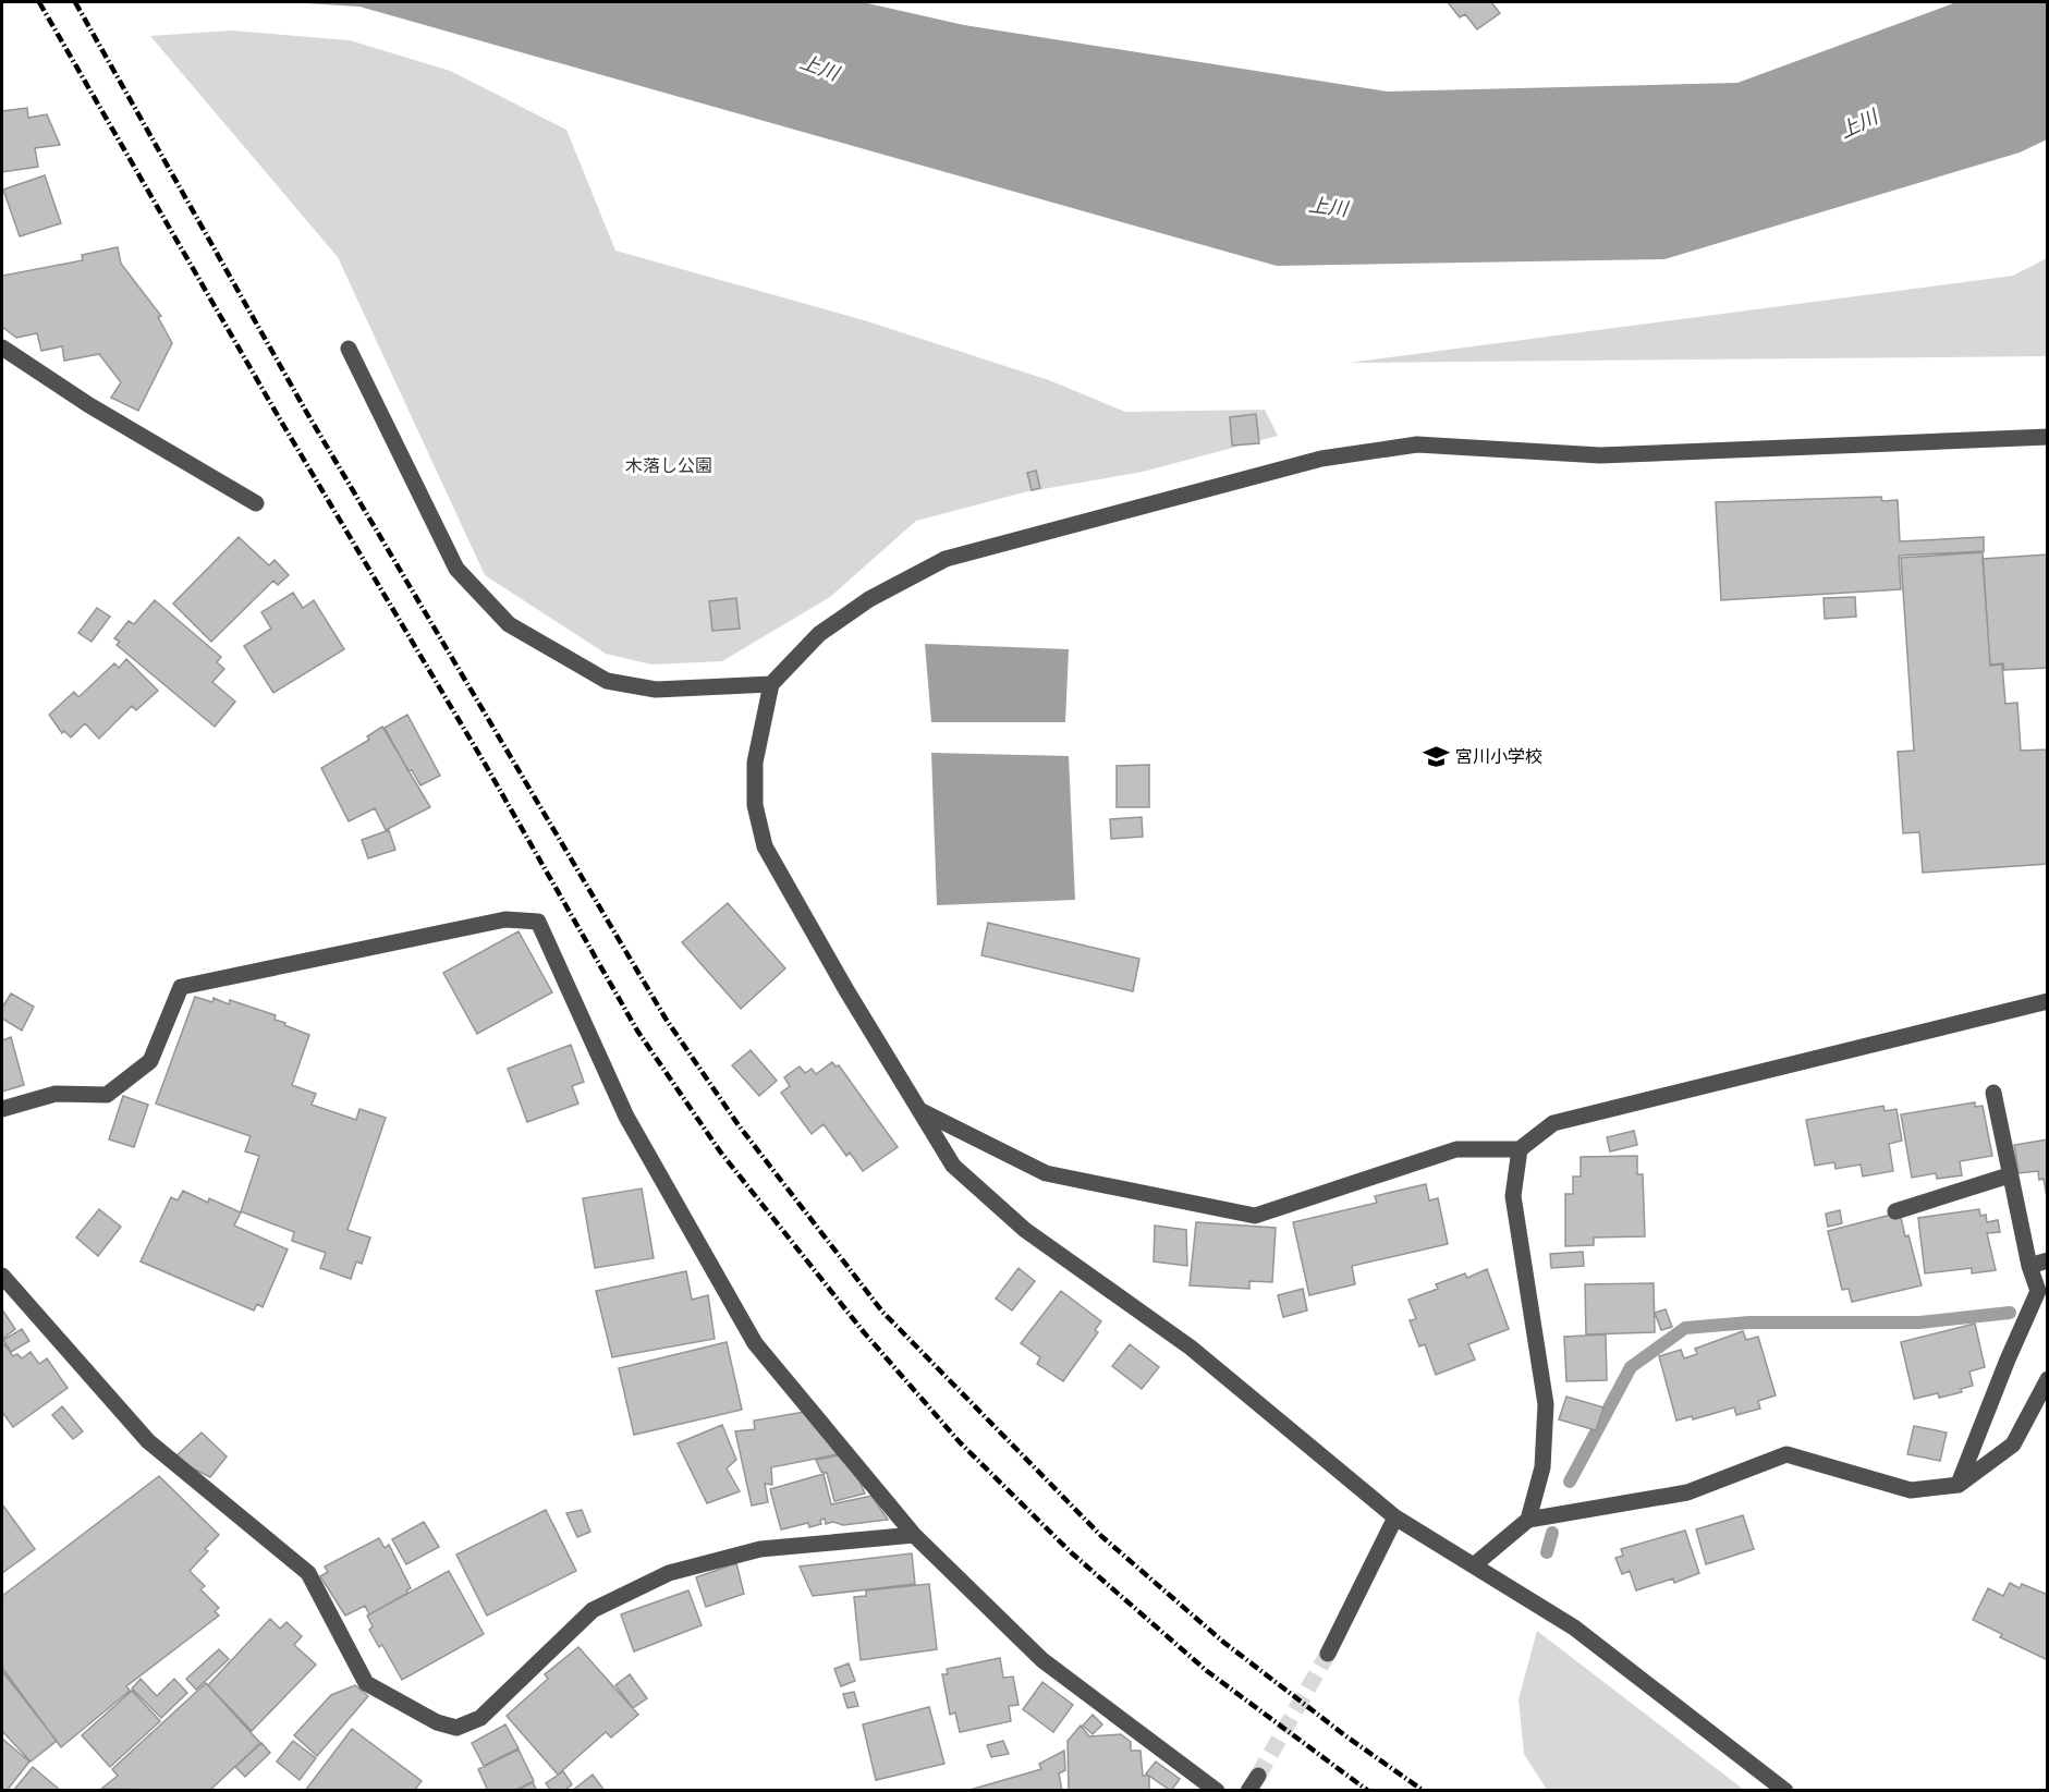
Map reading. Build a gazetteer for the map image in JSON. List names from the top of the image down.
{
  "water": ["上川"],
  "parks": ["木落し公園"],
  "places": {
    "school or university": ["宮川小学校"]
  }
}
